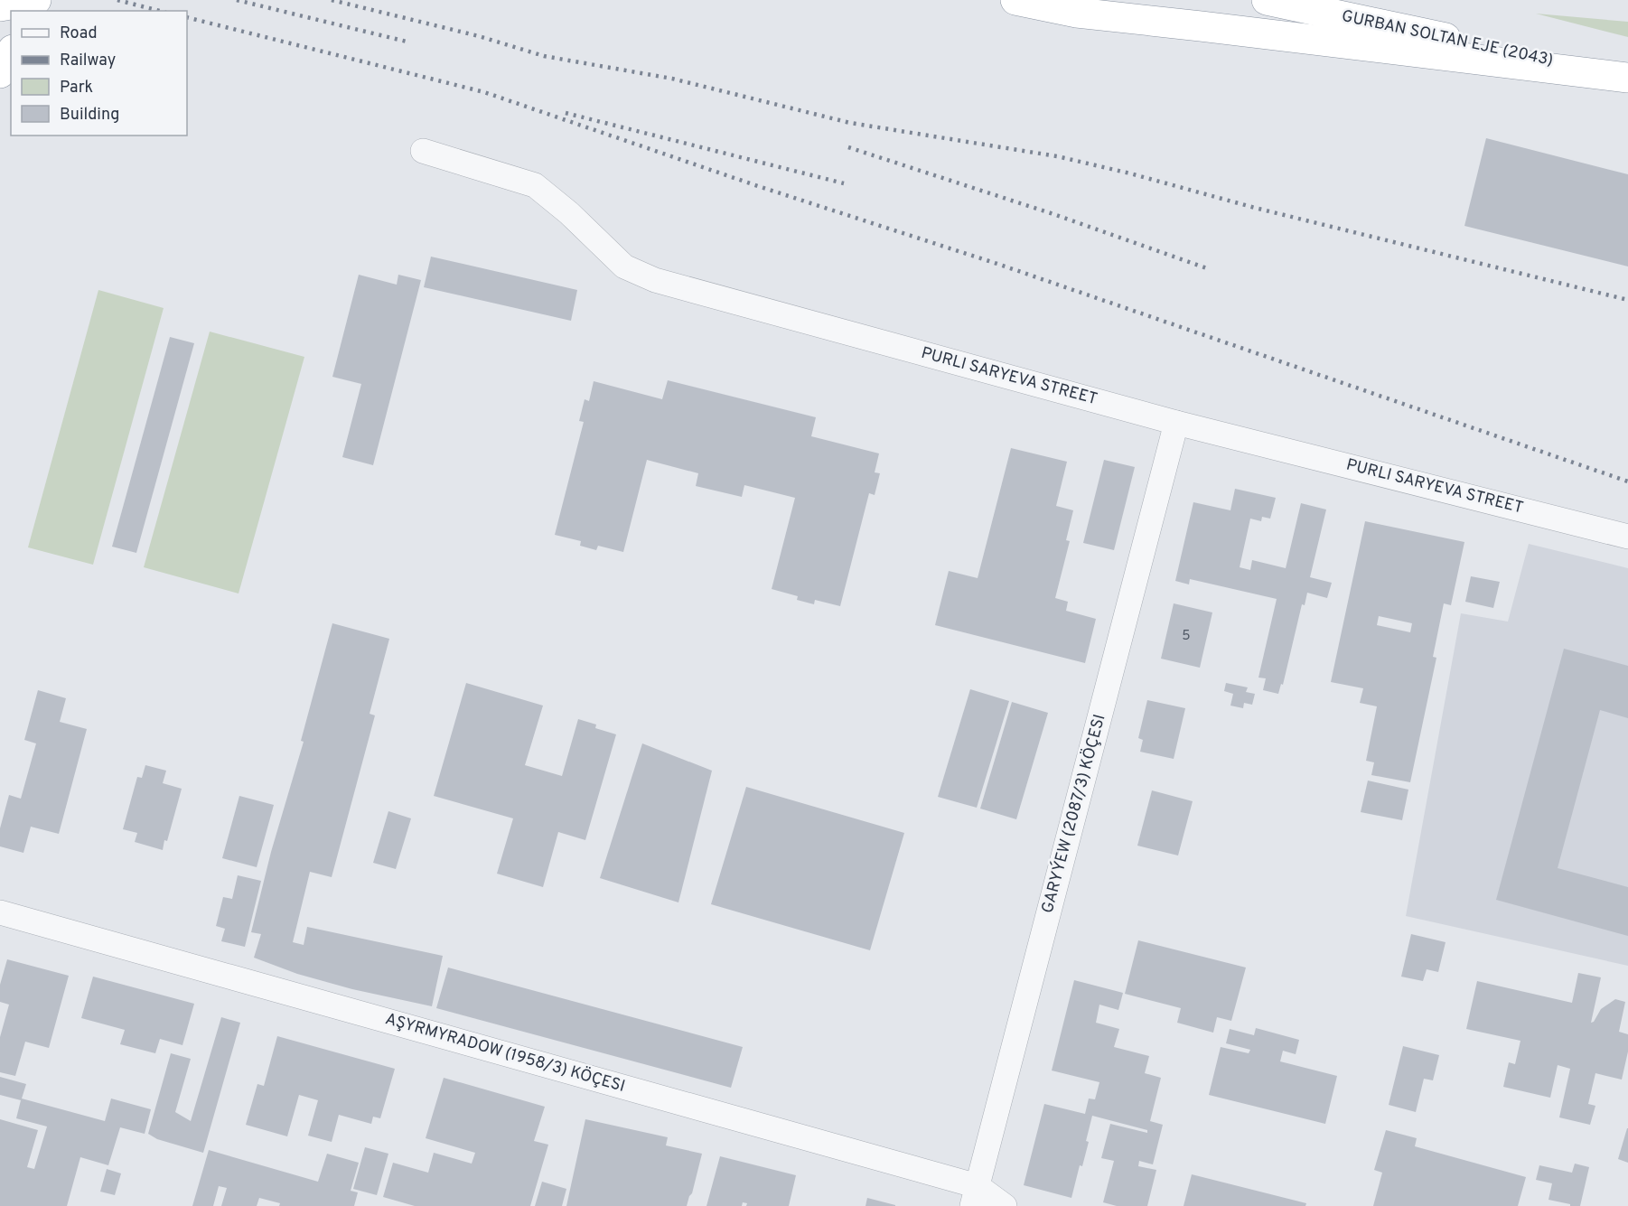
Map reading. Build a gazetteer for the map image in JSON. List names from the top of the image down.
{
  "streets": {
    "highway": ["GURBAN SOLTAN EJE (2043)"],
    "street": ["PURLI SARYEVA STREET", "GARYÝEW (2087/3) KÖÇESI", "AŞYRMYRADOW (1958/3) KÖÇESI"]
  },
  "crossings": [
    ["PURLI SARYEVA STREET", "GARYÝEW (2087/3) KÖÇESI"],
    ["GARYÝEW (2087/3) KÖÇESI", "AŞYRMYRADOW (1958/3) KÖÇESI"]
  ],
  "house_numbers": ["5"],
  "legend": [
    "Road",
    "Railway",
    "Park",
    "Building"
  ]
}
